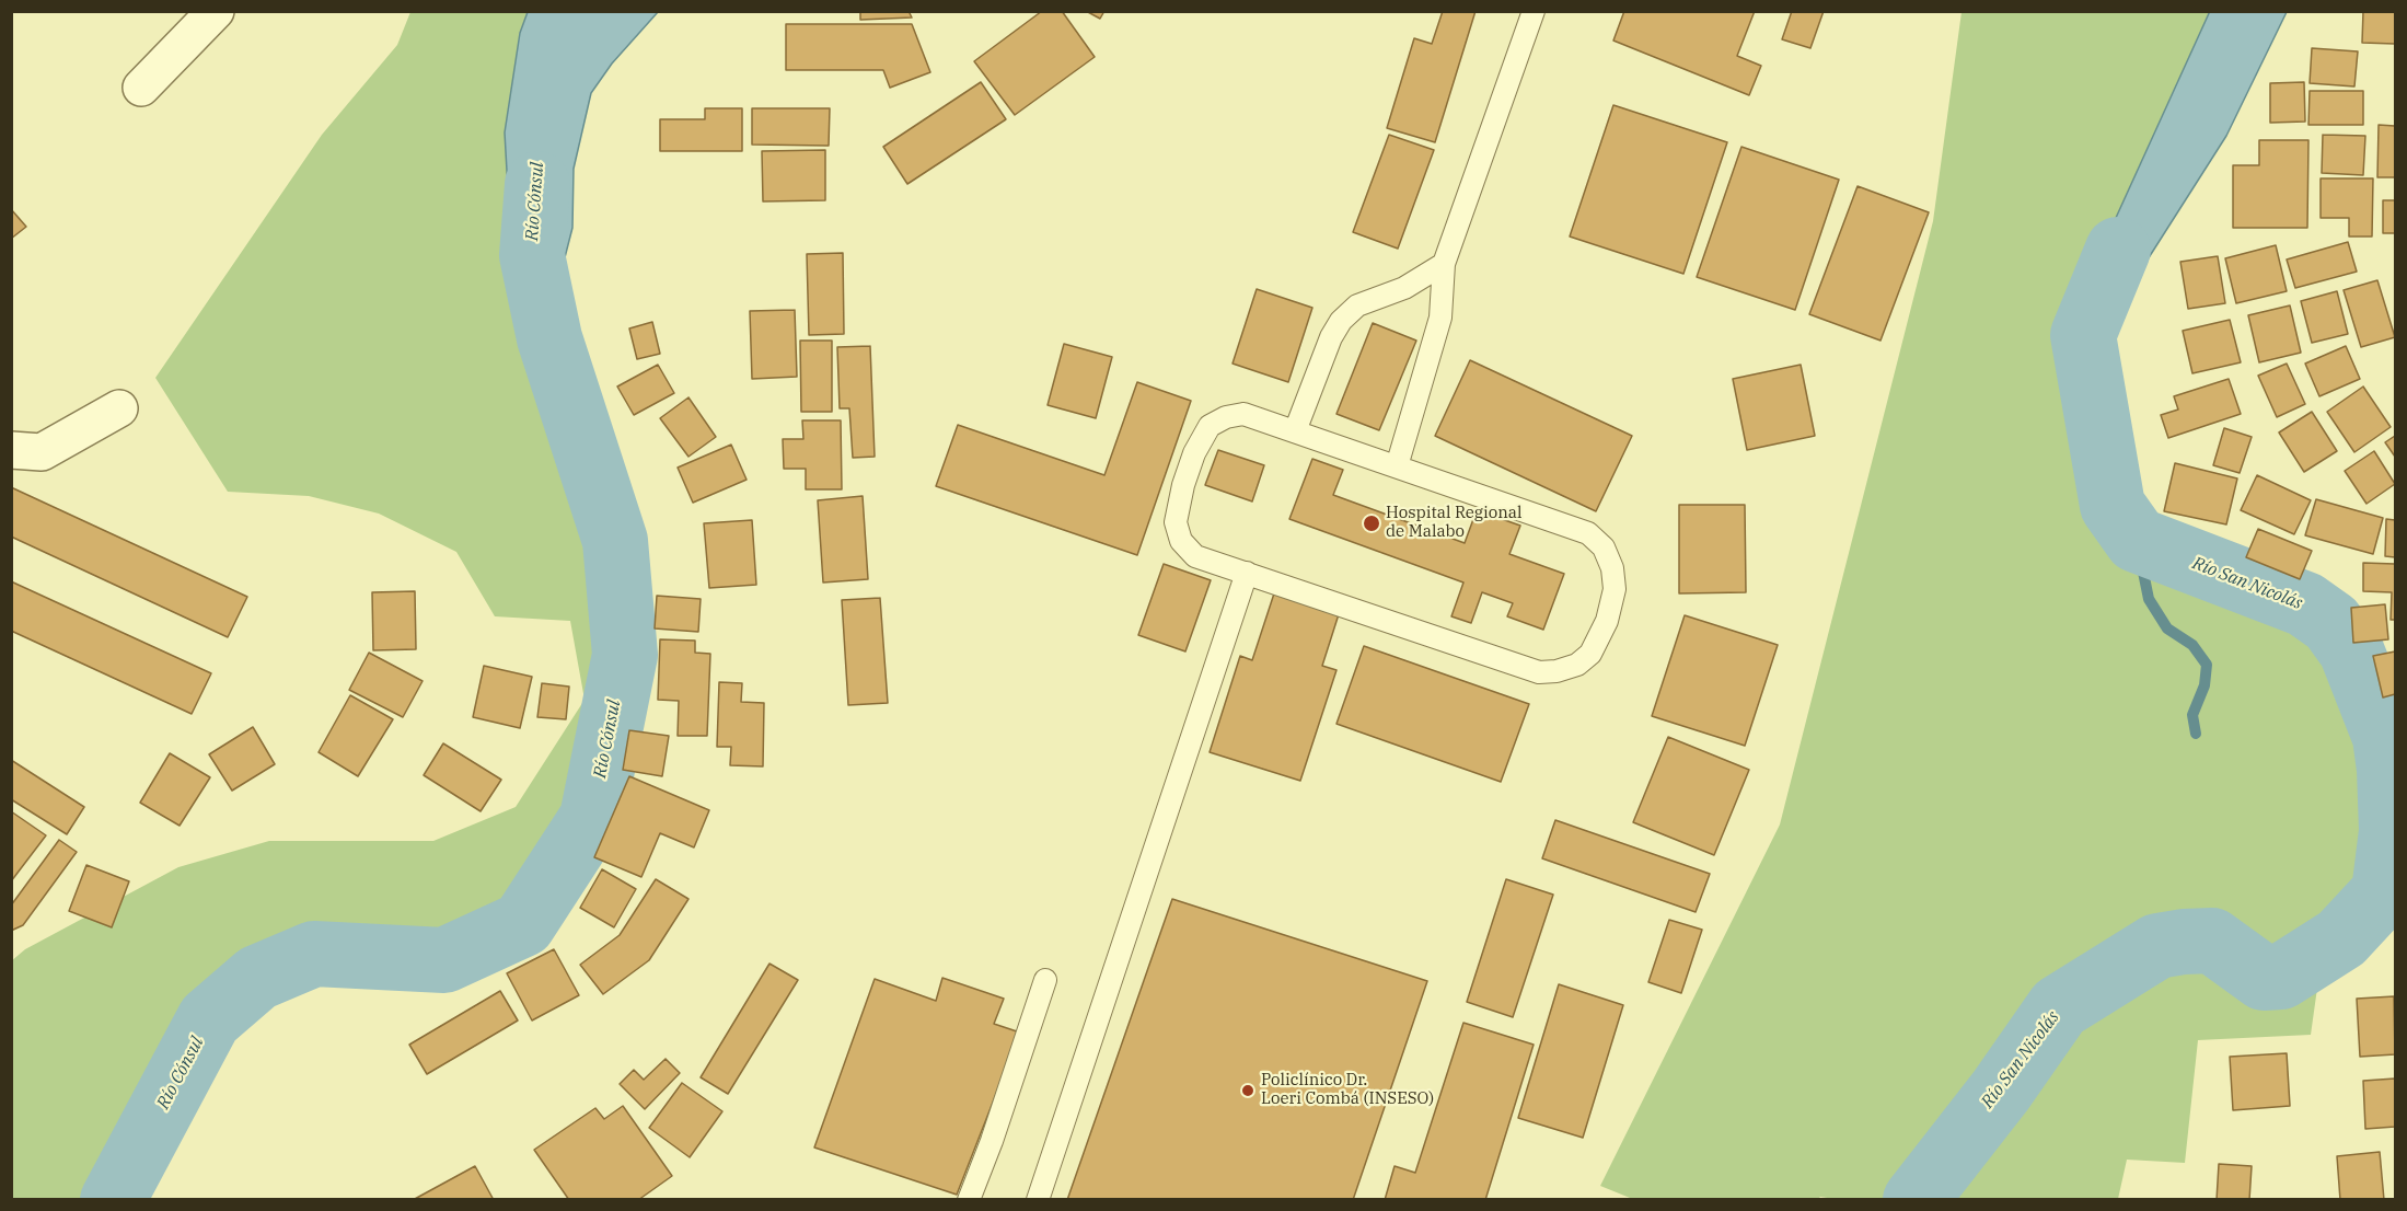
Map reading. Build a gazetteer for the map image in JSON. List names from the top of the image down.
{
  "water": ["Río Cónsul", "Río San Nicolás"],
  "places": ["Hospital Regional de Malabo", "Policlínico Dr. Loeri Combá (INSESO)"]
}
